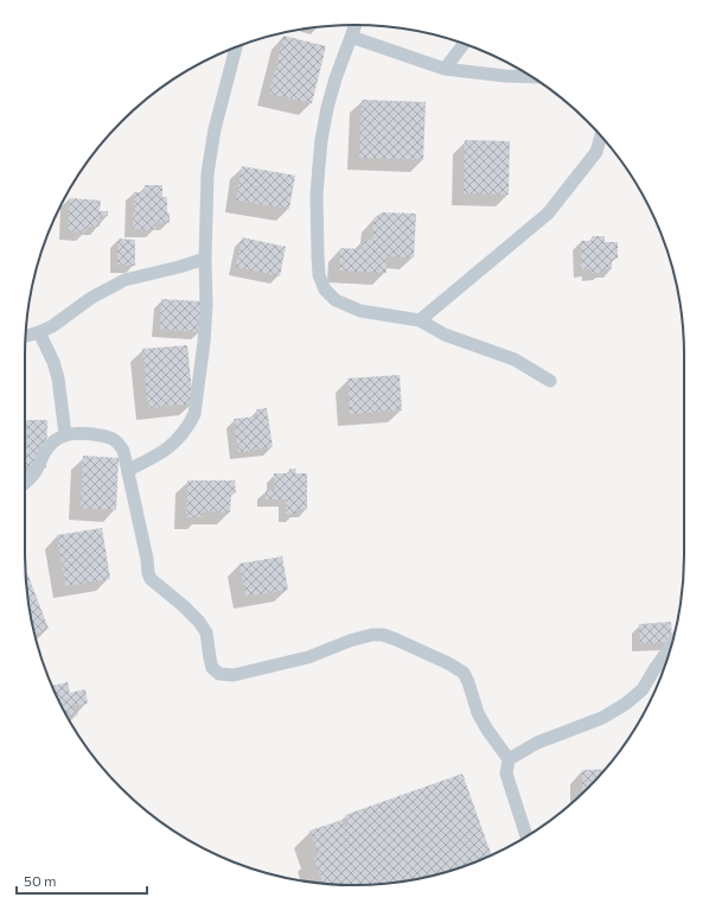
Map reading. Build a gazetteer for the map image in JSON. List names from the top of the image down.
{
  "scale_bar": "50 m"
}
